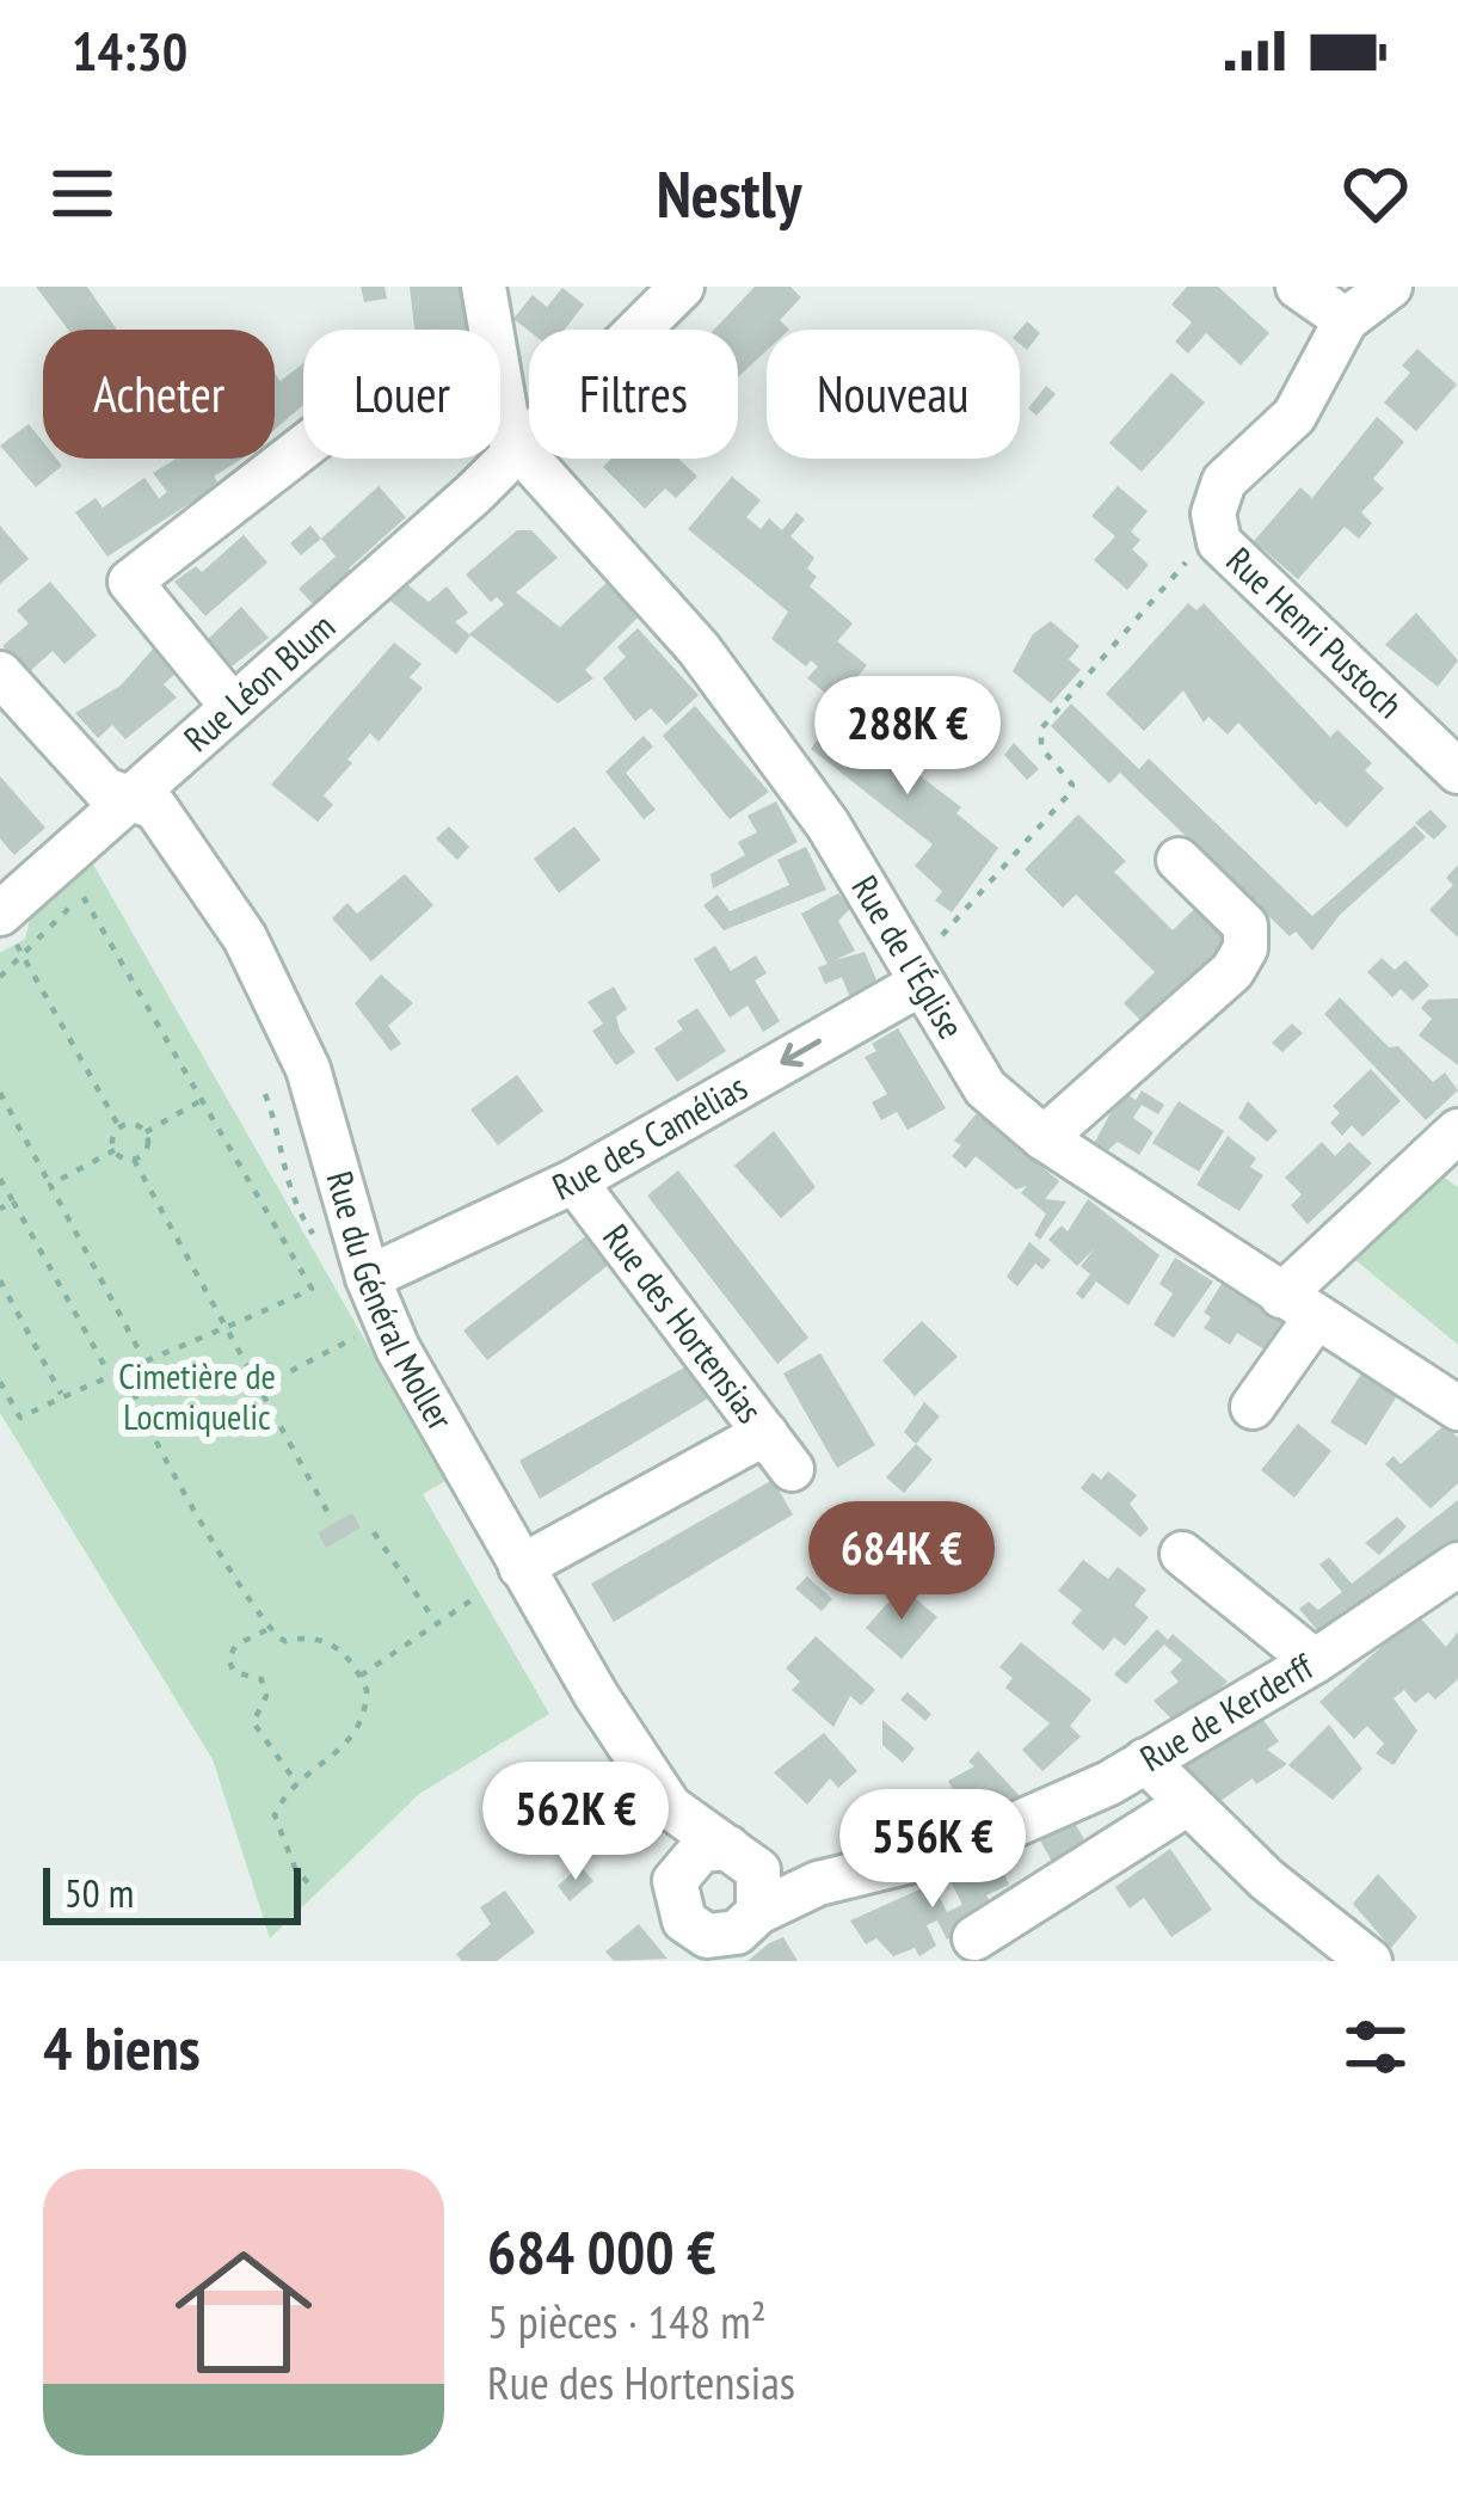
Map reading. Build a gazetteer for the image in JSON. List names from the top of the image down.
{
  "streets": {
    "street": [
      "Rue Henri Pustoch",
      "Rue Léon Blum",
      "Rue de l'Église",
      "Rue des Camélias",
      "Rue du Général Moller",
      "Rue des Hortensias",
      "Rue de Kerderff"
    ]
  },
  "crossings": [
    ["Rue Léon Blum", "Rue de l'Église"],
    ["Rue Léon Blum", "Rue du Général Moller"],
    ["Rue de l'Église", "Rue des Camélias"],
    ["Rue des Camélias", "Rue du Général Moller"],
    ["Rue des Camélias", "Rue des Hortensias"],
    ["Rue du Général Moller", "Rue de Kerderff"]
  ],
  "one_way": ["Rue des Camélias"],
  "parks": ["Cimetière de Locmiquelic"],
  "scale_bar": "50 m",
  "page": {
    "status": "14:30",
    "header": "Nestly",
    "chip": [
      "Acheter",
      "Louer",
      "Filtres",
      "Nouveau"
    ],
    "price": [
      "288K €",
      "684K €",
      "562K €",
      "556K €"
    ],
    "scale": "50 m",
    "heading": "4 biens",
    "list": [
      {
        "name": "684 000 €",
        "note": "5 pièces · 148 m² · Rue des Hortensias"
      }
    ]
  }
}
